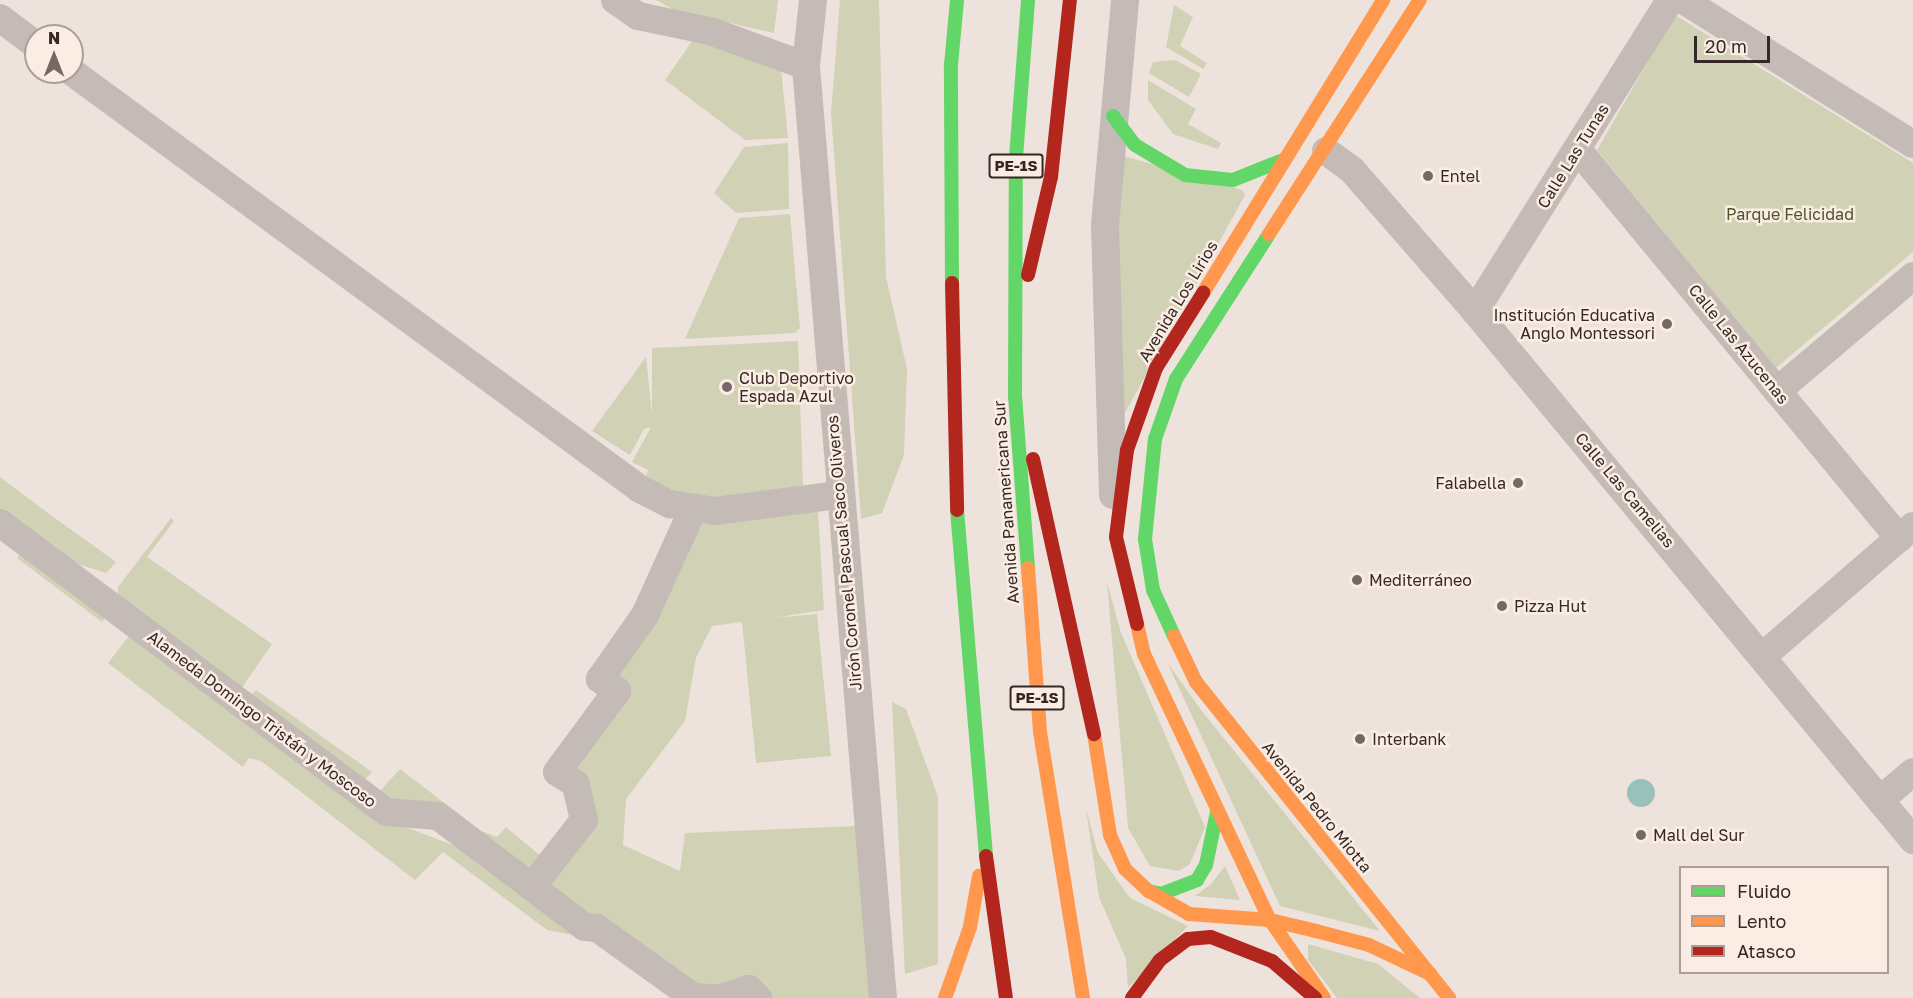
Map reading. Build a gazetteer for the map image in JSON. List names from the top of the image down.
{
  "streets": {
    "main road": [
      "PE-1S",
      "Avenida Los Lirios",
      "Avenida Panamericana Sur",
      "Avenida Pedro Miotta"
    ],
    "street": [
      "Calle Las Tunas",
      "Calle Las Azucenas",
      "Calle Las Camelias",
      "Jirón Coronel Pascual Saco Oliveros",
      "Alameda Domingo Tristán y Moscoso"
    ]
  },
  "crossings": [
    ["Calle Las Tunas", "Calle Las Azucenas"],
    ["Calle Las Tunas", "Calle Las Camelias"],
    ["Calle Las Camelias", "Avenida Pedro Miotta"]
  ],
  "parks": ["Parque Felicidad"],
  "places": [
    "Entel",
    "Institución Educativa Anglo Montessori",
    "Club Deportivo Espada Azul",
    "Falabella",
    "Mediterráneo",
    "Pizza Hut",
    "Interbank",
    "Mall del Sur"
  ],
  "legend": ["Fluido", "Lento", "Atasco"],
  "scale_bar": "20 m",
  "north": "top"
}
